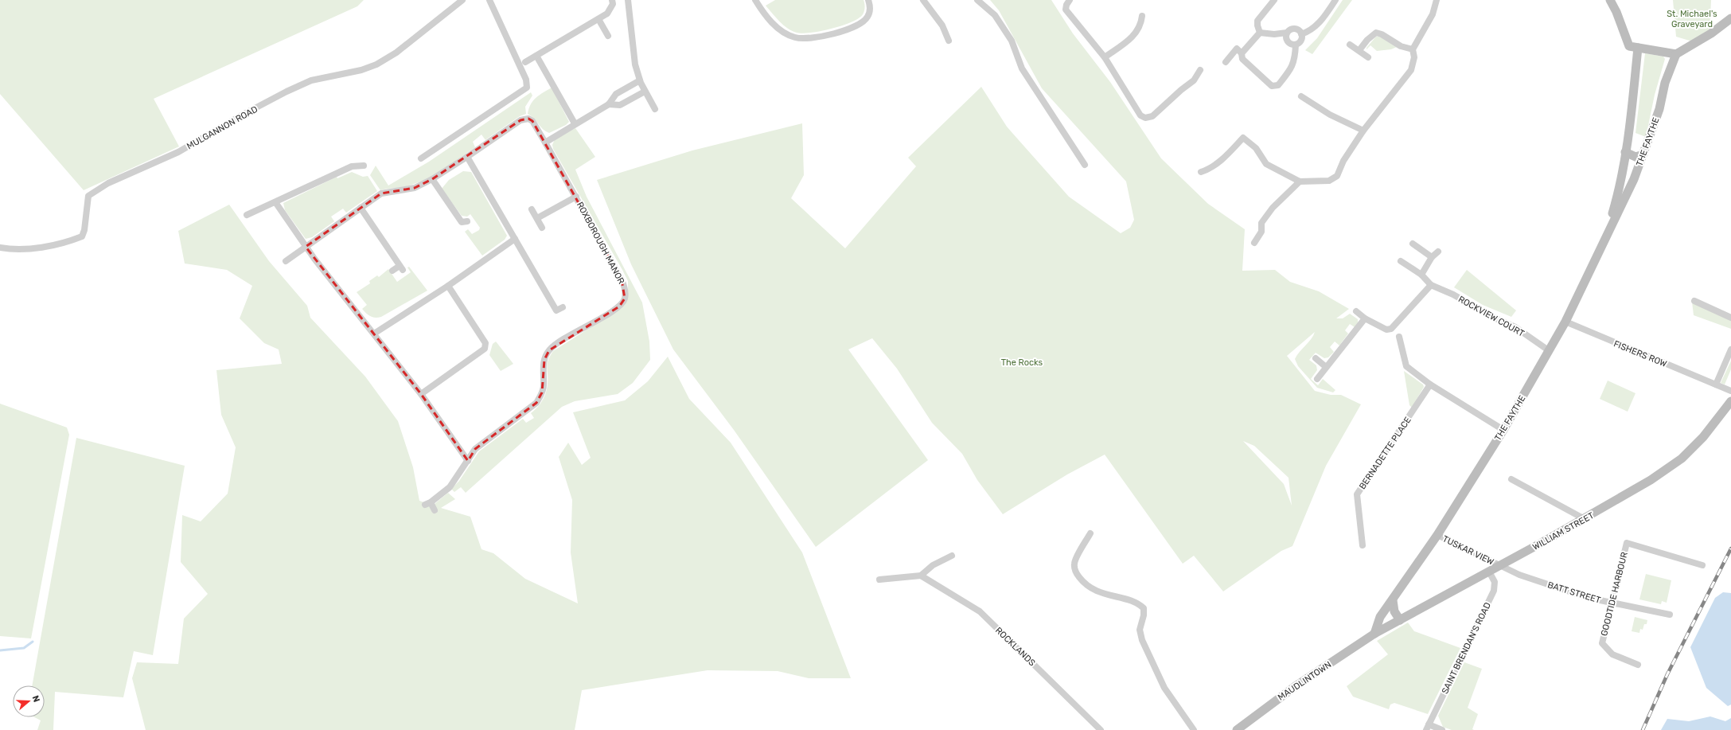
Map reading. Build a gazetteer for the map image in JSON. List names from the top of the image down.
{
  "streets": {
    "street": [
      "MULGANNON ROAD",
      "THE FAYTHE",
      "ROXBOROUGH MANOR",
      "ROCKVIEW COURT",
      "FISHERS ROW",
      "BERNADETTE PLACE",
      "WILLIAM STREET",
      "TUSKAR VIEW",
      "BATT STREET",
      "GOODTIDE HARBOUR",
      "ROCKLANDS",
      "SAINT BRENDAN'S ROAD",
      "MAUDLINTOWN"
    ]
  },
  "crossings": [
    ["THE FAYTHE", "ROCKVIEW COURT"],
    ["THE FAYTHE", "FISHERS ROW"],
    ["THE FAYTHE", "WILLIAM STREET"],
    ["THE FAYTHE", "TUSKAR VIEW"],
    ["THE FAYTHE", "MAUDLINTOWN"],
    ["WILLIAM STREET", "TUSKAR VIEW"],
    ["WILLIAM STREET", "BATT STREET"],
    ["WILLIAM STREET", "SAINT BRENDAN'S ROAD"],
    ["WILLIAM STREET", "MAUDLINTOWN"],
    ["TUSKAR VIEW", "BATT STREET"],
    ["BATT STREET", "GOODTIDE HARBOUR"]
  ],
  "parks": ["St. Michael's Graveyard", "The Rocks"],
  "north": "right"
}
